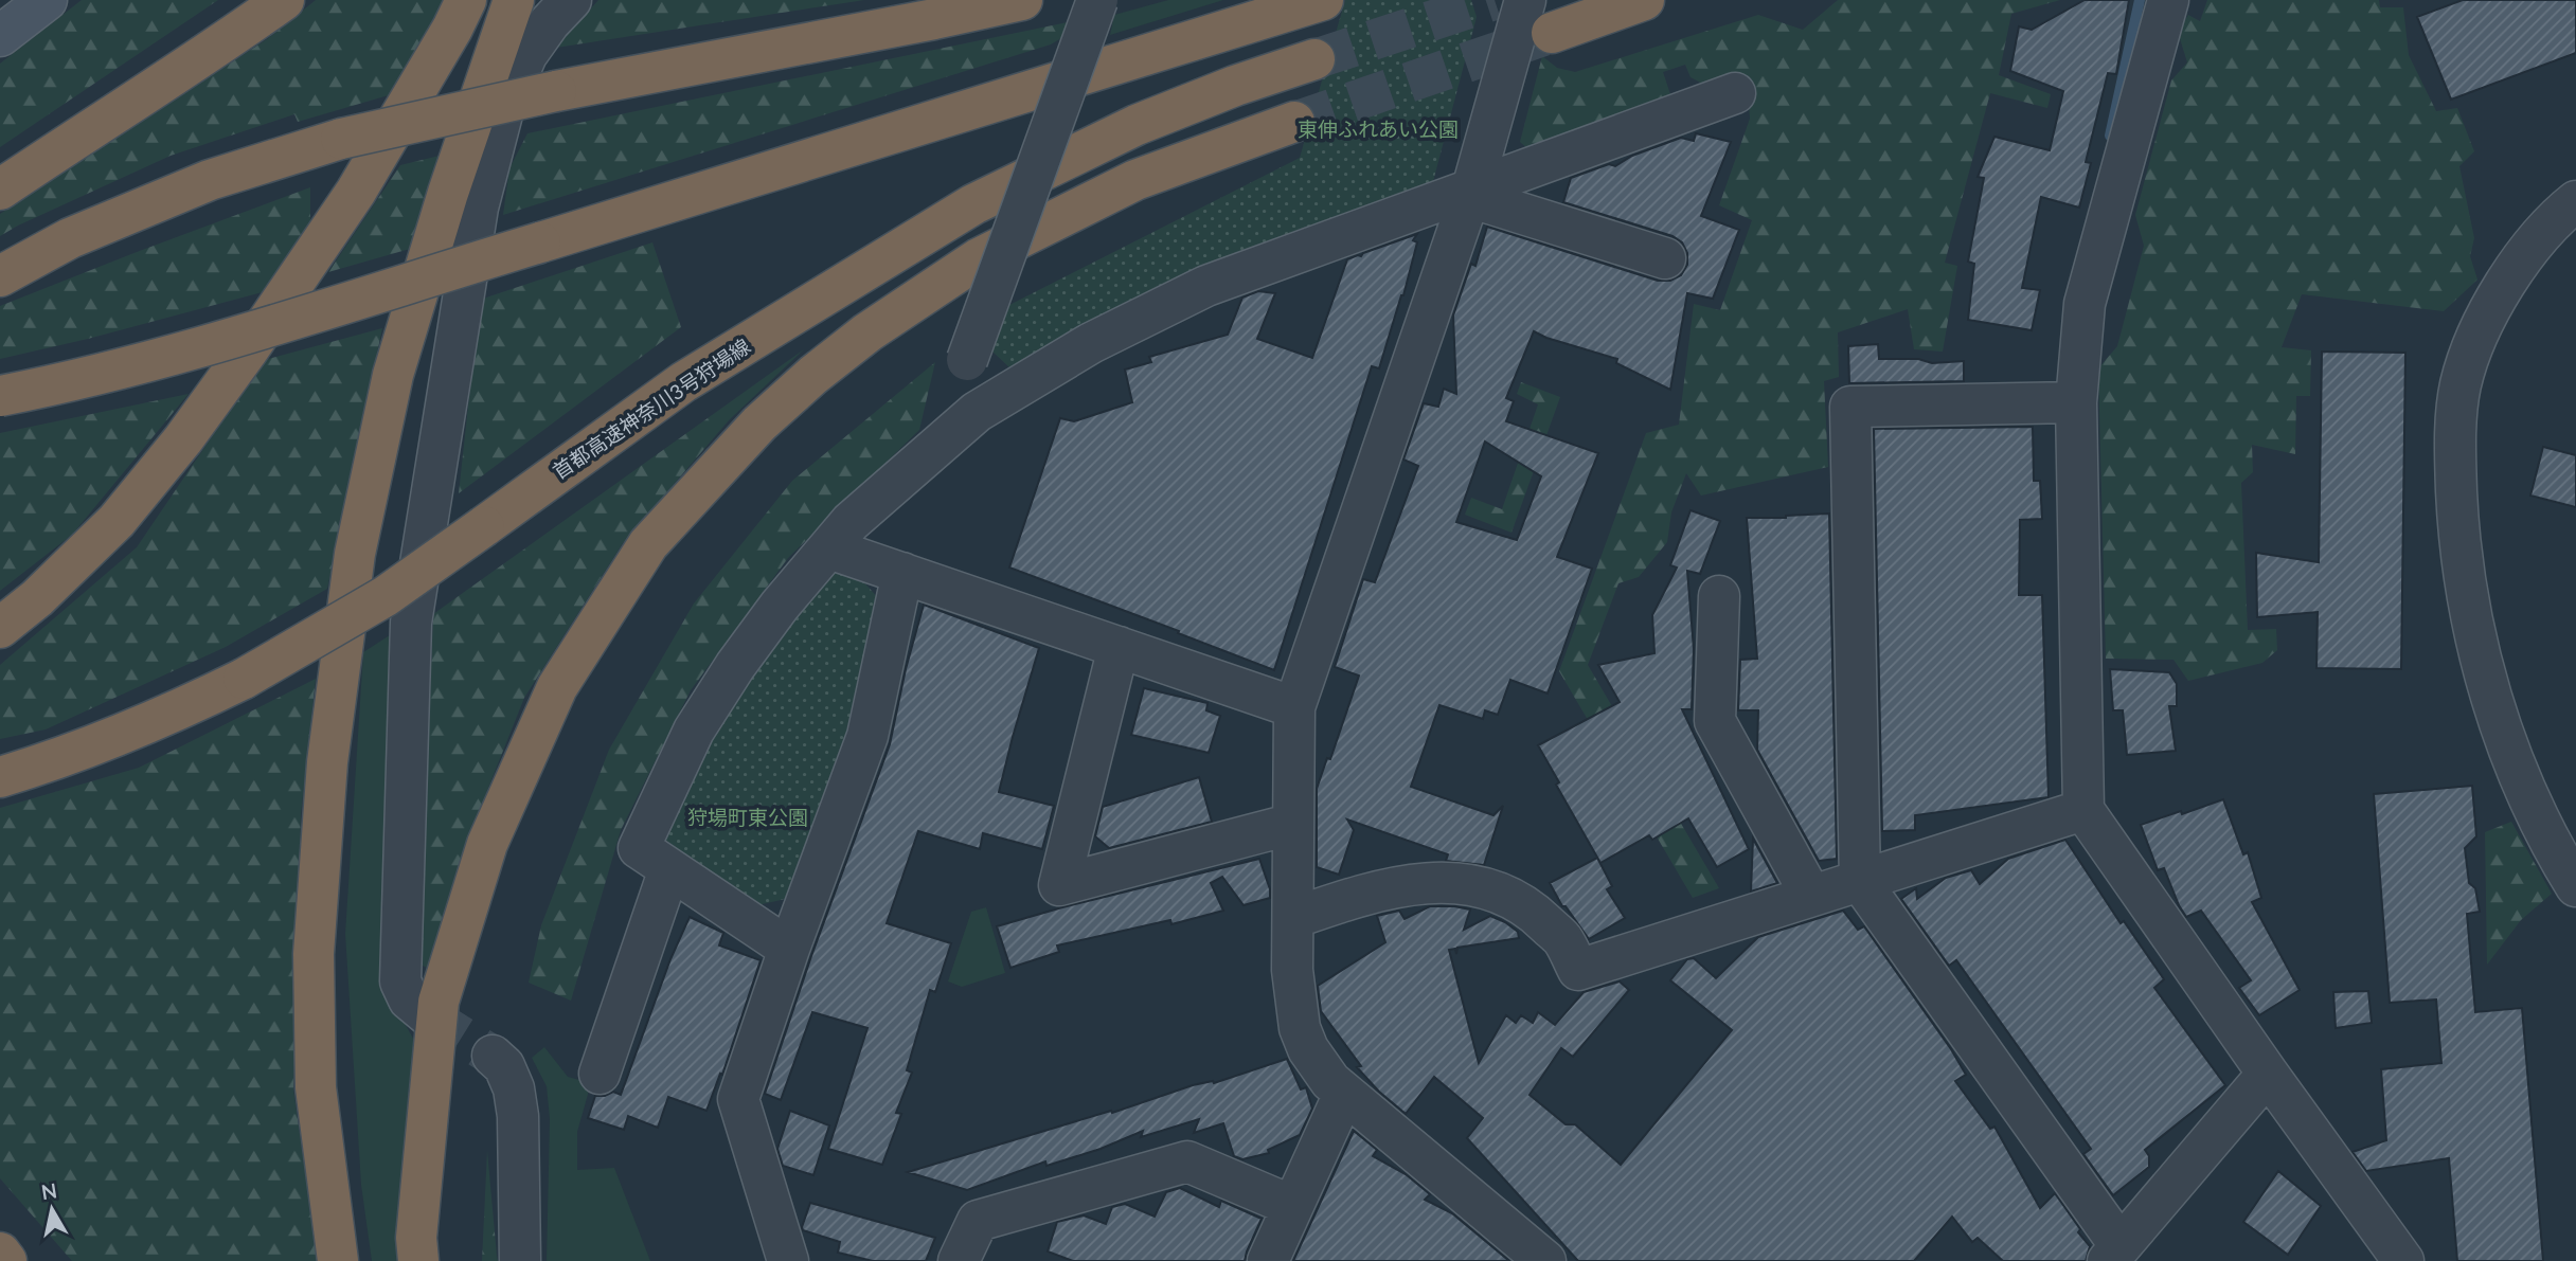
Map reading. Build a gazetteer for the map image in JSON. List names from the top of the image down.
{
  "streets": {
    "highway": ["首都高速神奈川3号狩場線"]
  },
  "parks": ["東伸ふれあい公園", "狩場町東公園"],
  "north": "top"
}
